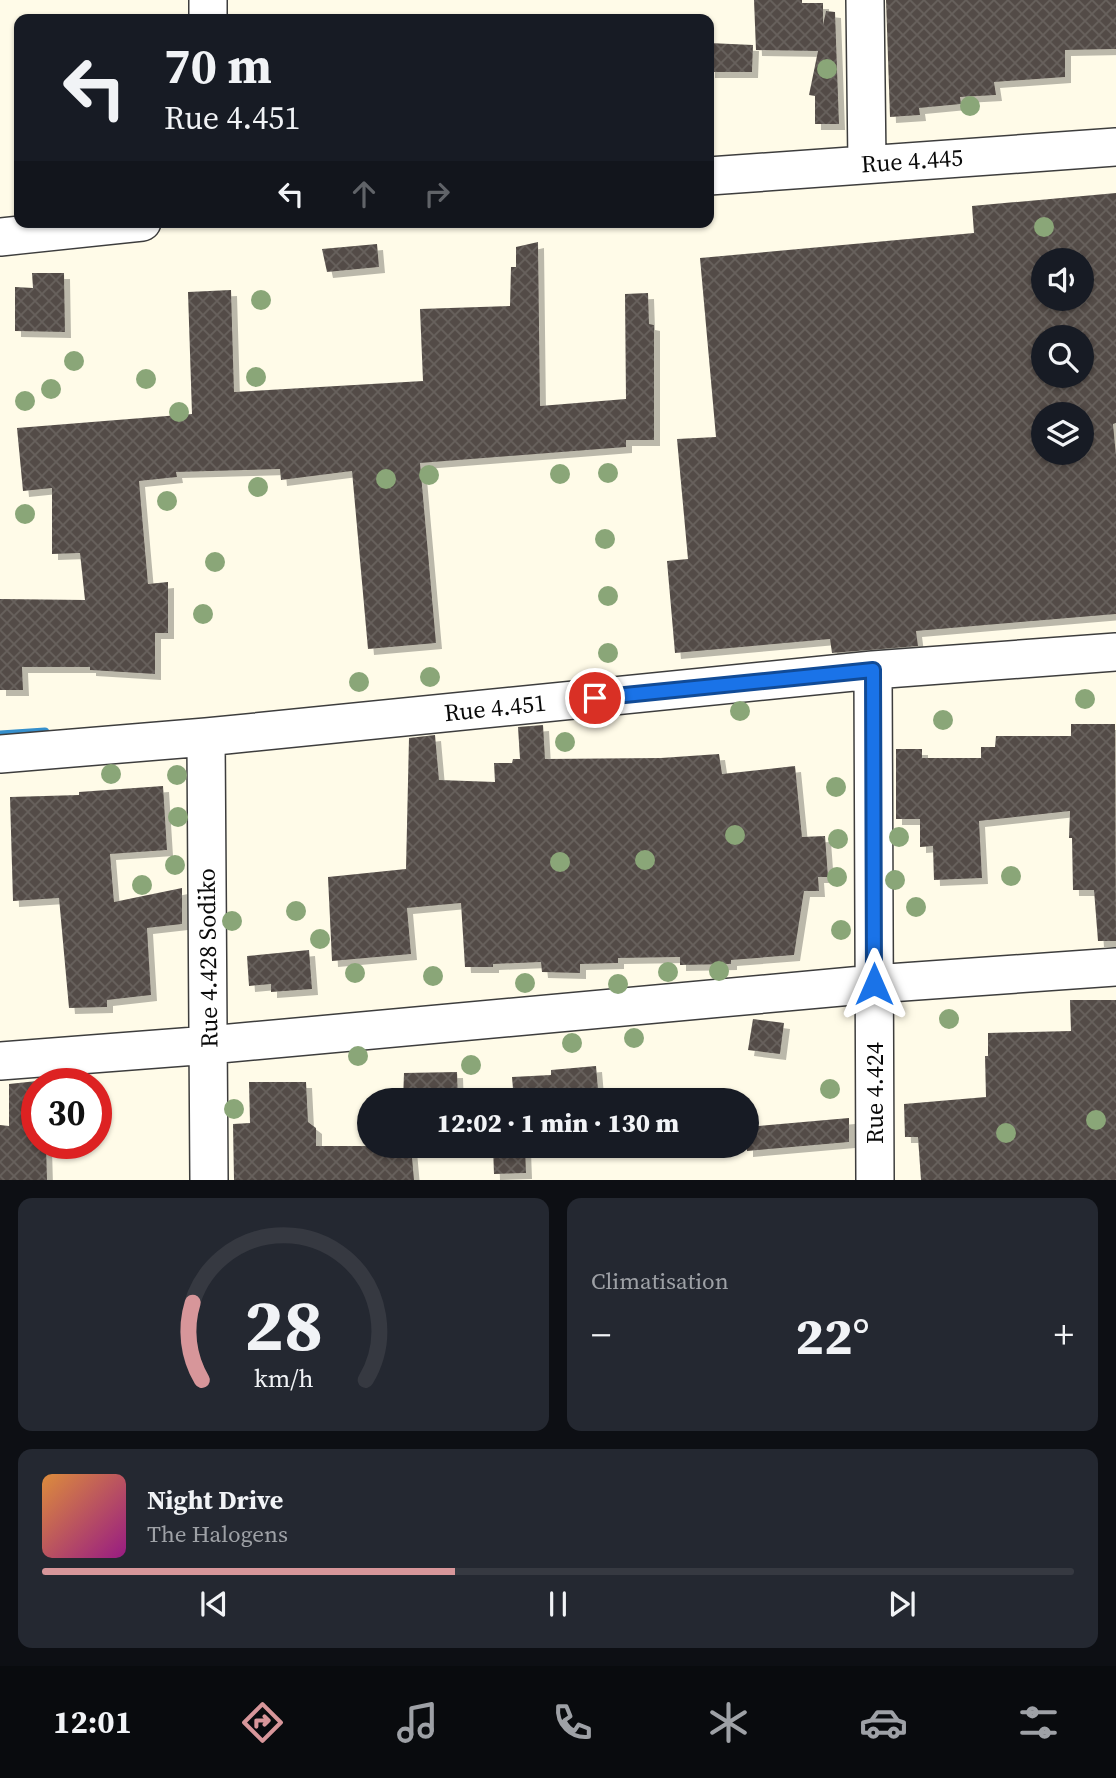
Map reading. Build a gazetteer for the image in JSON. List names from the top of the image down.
{
  "streets": {
    "street": [
      "Rue 4.445",
      "Rue 4.451",
      "Rue 4.428 Sodiko",
      "Rue 4.424"
    ]
  },
  "crossings": [
    ["Rue 4.451", "Rue 4.428 Sodiko"],
    ["Rue 4.451", "Rue 4.424"]
  ],
  "page": {
    "turn": ["70 m", "Rue 4.451"],
    "limit": "30",
    "trip": "12:02 · 1 min · 130 m",
    "tile": "Climatisation",
    "heat": ["−", "22°", "+"],
    "song": ["Night Drive", "The Halogens"],
    "tabs": "12:01",
    "gauge": ["28", "km/h"]
  }
}
